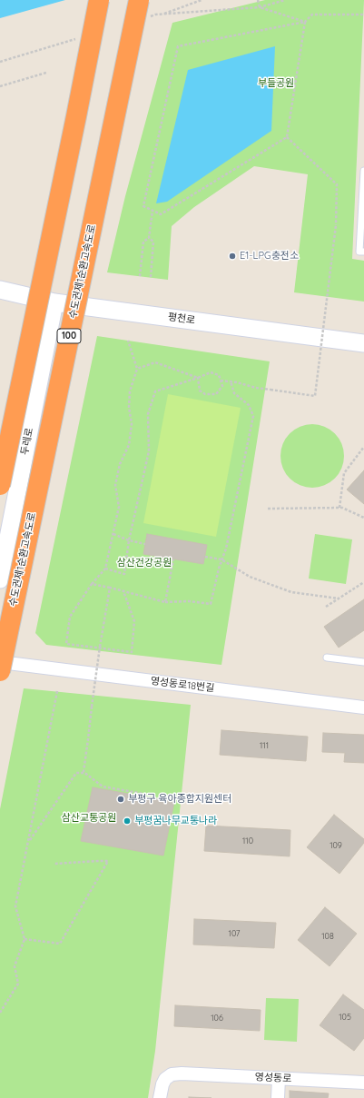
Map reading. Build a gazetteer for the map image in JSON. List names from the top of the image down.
{
  "streets": {
    "highway": ["수도권제1순환고속도로", "100"],
    "main road": ["평천로", "두레로"],
    "street": ["영성동로18번길", "영성동로"]
  },
  "crossings": [
    ["평천로", "두레로"]
  ],
  "parks": ["부들공원", "삼산건강공원", "삼산교통공원"],
  "places": ["E1-LPG충전소", "부평구 육아종합지원센터", "부평꿈나무교통나라"],
  "house_numbers": [
    "111",
    "110",
    "109",
    "107",
    "108",
    "105",
    "106"
  ]
}
